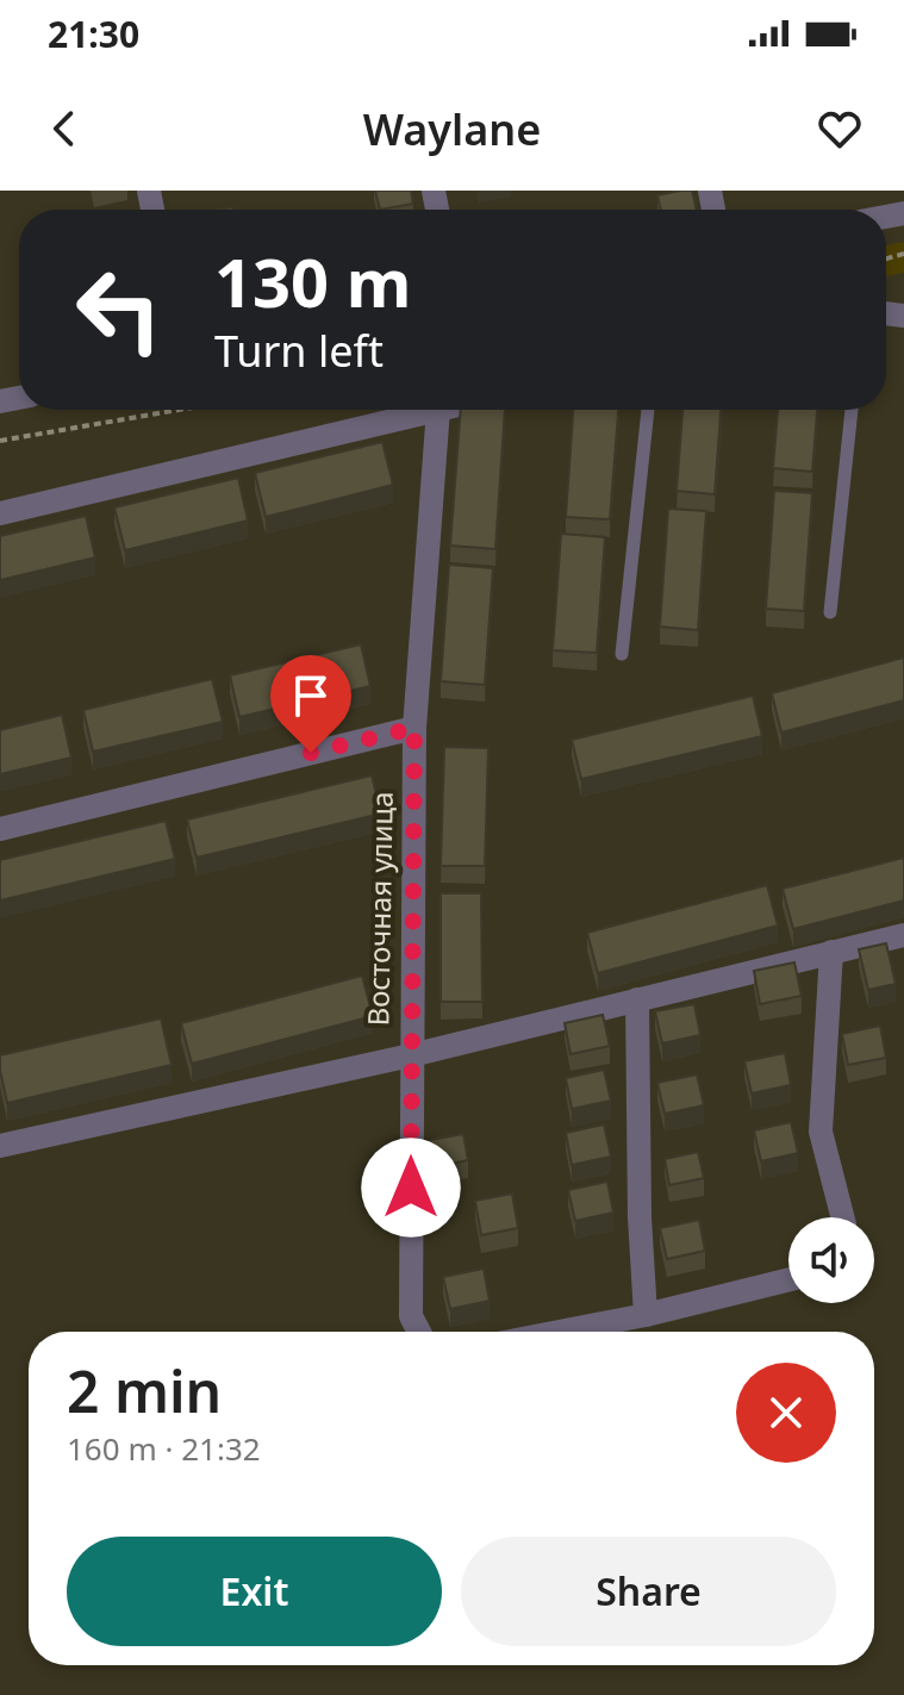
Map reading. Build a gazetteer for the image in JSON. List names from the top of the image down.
{
  "streets": {
    "street": ["Восточная улица"]
  },
  "page": {
    "status": "21:30",
    "header": "Waylane",
    "turn": ["130 m", "Turn left"],
    "heading": ["2 min", "160 m · 21:32"],
    "buttons": ["Exit", "Share"]
  }
}
